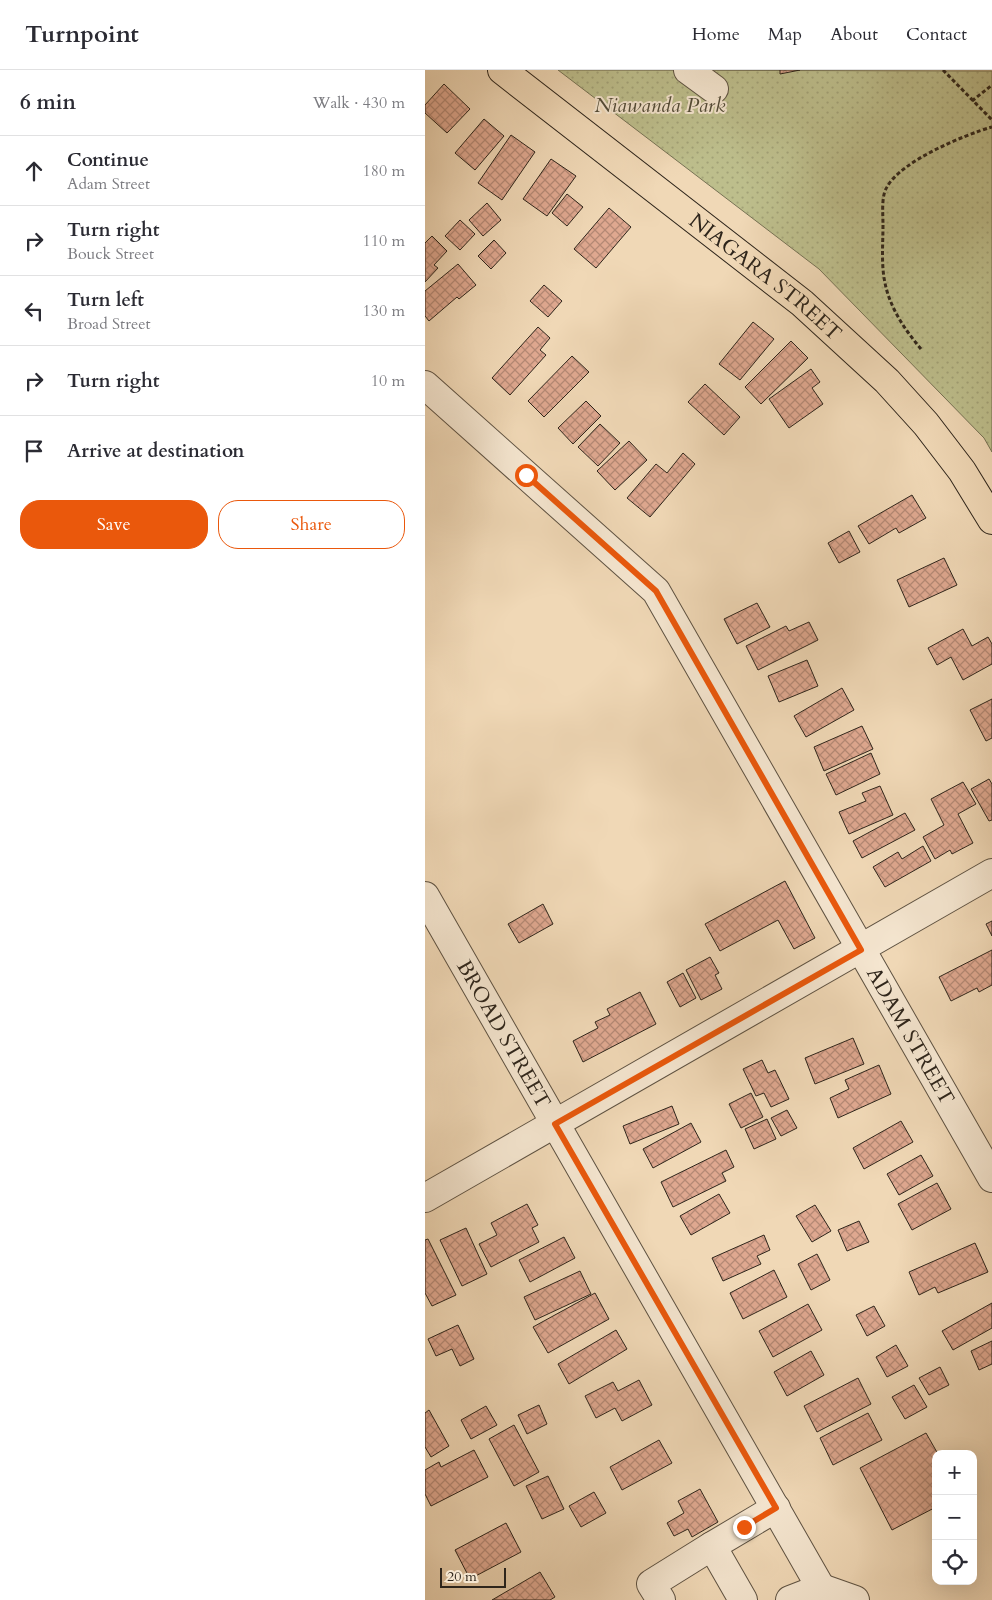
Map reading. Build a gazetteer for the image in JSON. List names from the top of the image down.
{
  "streets": {
    "main road": ["NIAGARA STREET"],
    "street": ["BROAD STREET", "ADAM STREET"]
  },
  "parks": ["Niawanda Park"],
  "scale_bar": "20 m",
  "page": {
    "header": "Turnpoint",
    "nav": [
      "Home",
      "Map",
      "About",
      "Contact"
    ],
    "heading": ["6 min", "Walk · 430 m"],
    "list": [
      ["Continue", "Adam Street", "180 m"],
      ["Turn right", "Bouck Street", "110 m"],
      ["Turn left", "Broad Street", "130 m"],
      ["Turn right", "10 m"],
      "Arrive at destination"
    ],
    "buttons": ["Save", "Share"],
    "map_buttons": ["+", "−"],
    "scale": "20 m"
  }
}
